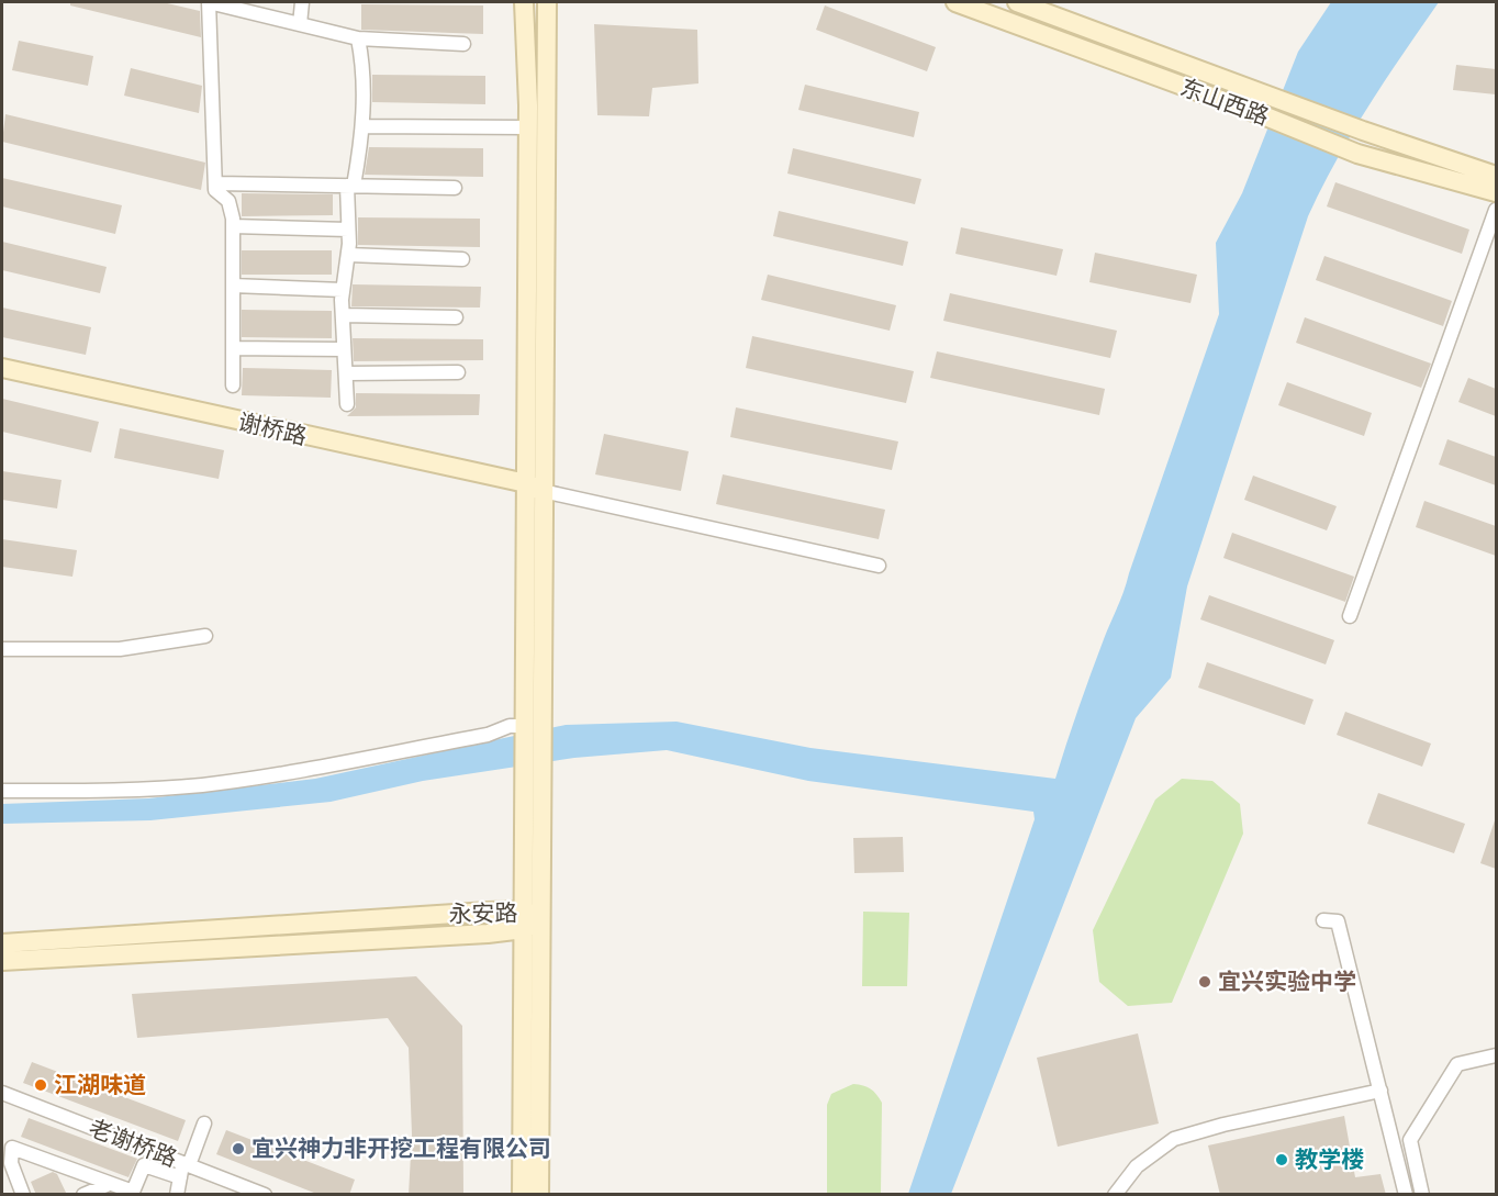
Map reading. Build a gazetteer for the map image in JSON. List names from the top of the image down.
{
  "streets": {
    "main road": ["东山西路", "谢桥路", "永安路"],
    "street": ["老谢桥路"]
  },
  "places": [
    "宜兴实验中学",
    "江湖味道",
    "宜兴神力非开挖工程有限公司",
    "教学楼"
  ]
}
